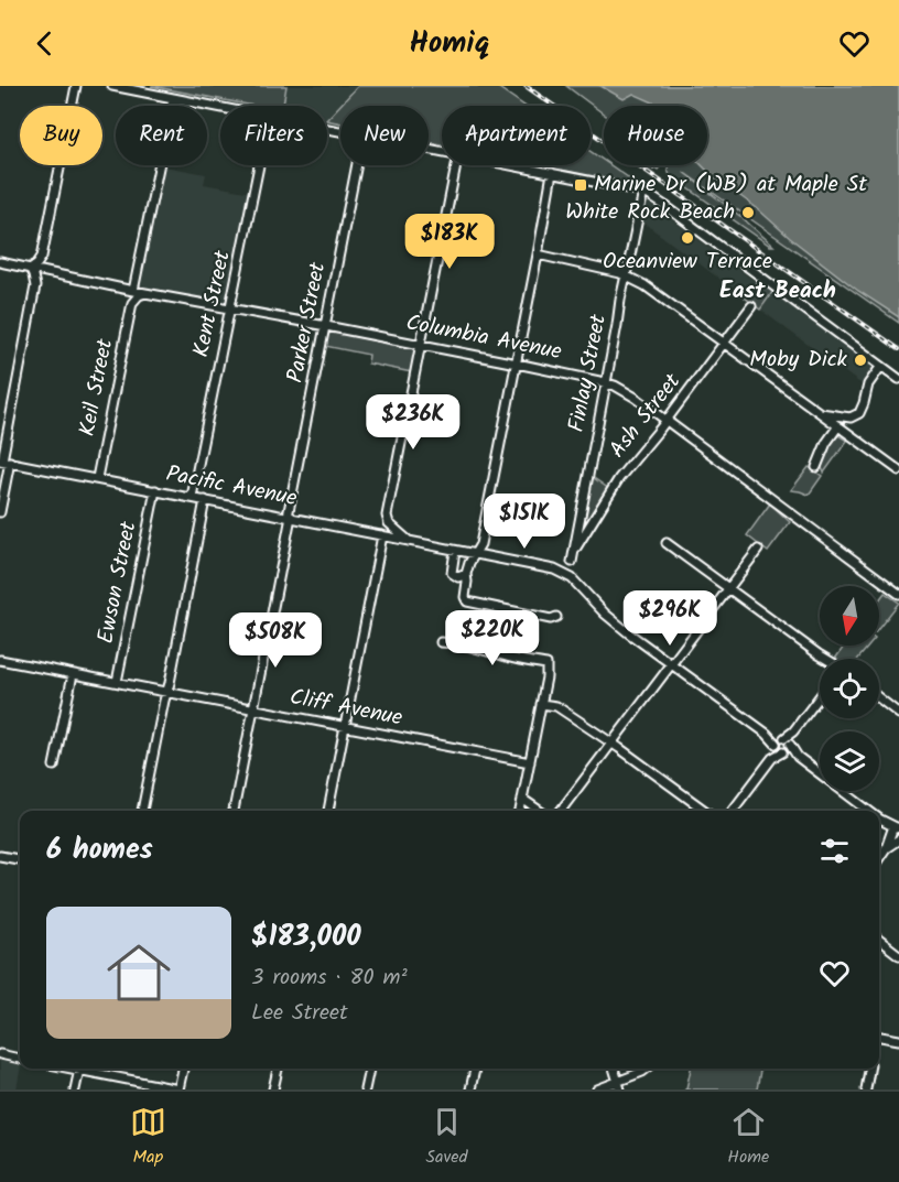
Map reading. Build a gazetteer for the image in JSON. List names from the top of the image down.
{
  "streets": {
    "street": [
      "Kent Street",
      "Parker Street",
      "Columbia Avenue",
      "Finlay Street",
      "Keil Street",
      "Ash Street",
      "Pacific Avenue",
      "Ewson Street",
      "Cliff Avenue"
    ]
  },
  "crossings": [
    ["Kent Street", "Columbia Avenue"],
    ["Kent Street", "Pacific Avenue"],
    ["Parker Street", "Columbia Avenue"],
    ["Parker Street", "Pacific Avenue"],
    ["Parker Street", "Cliff Avenue"],
    ["Columbia Avenue", "Finlay Street"],
    ["Columbia Avenue", "Ash Street"],
    ["Finlay Street", "Ash Street"],
    ["Keil Street", "Pacific Avenue"],
    ["Pacific Avenue", "Ewson Street"],
    ["Ewson Street", "Cliff Avenue"]
  ],
  "districts": ["East Beach"],
  "places": {
    "transit": ["Marine Dr (WB) at Maple St"],
    "other": ["White Rock Beach", "Oceanview Terrace", "Moby Dick"]
  },
  "north": "bottom",
  "page": {
    "header": "Homiq",
    "chip": [
      "Buy",
      "Rent",
      "Filters",
      "New",
      "Apartment",
      "House"
    ],
    "price": [
      "$183K",
      "$236K",
      "$151K",
      "$296K",
      "$220K",
      "$508K"
    ],
    "heading": "6 homes",
    "list": [
      {
        "name": "$183,000",
        "note": "3 rooms · 80 m² · Lee Street"
      }
    ],
    "tabs": ["Map", "Saved", "Home"]
  }
}
